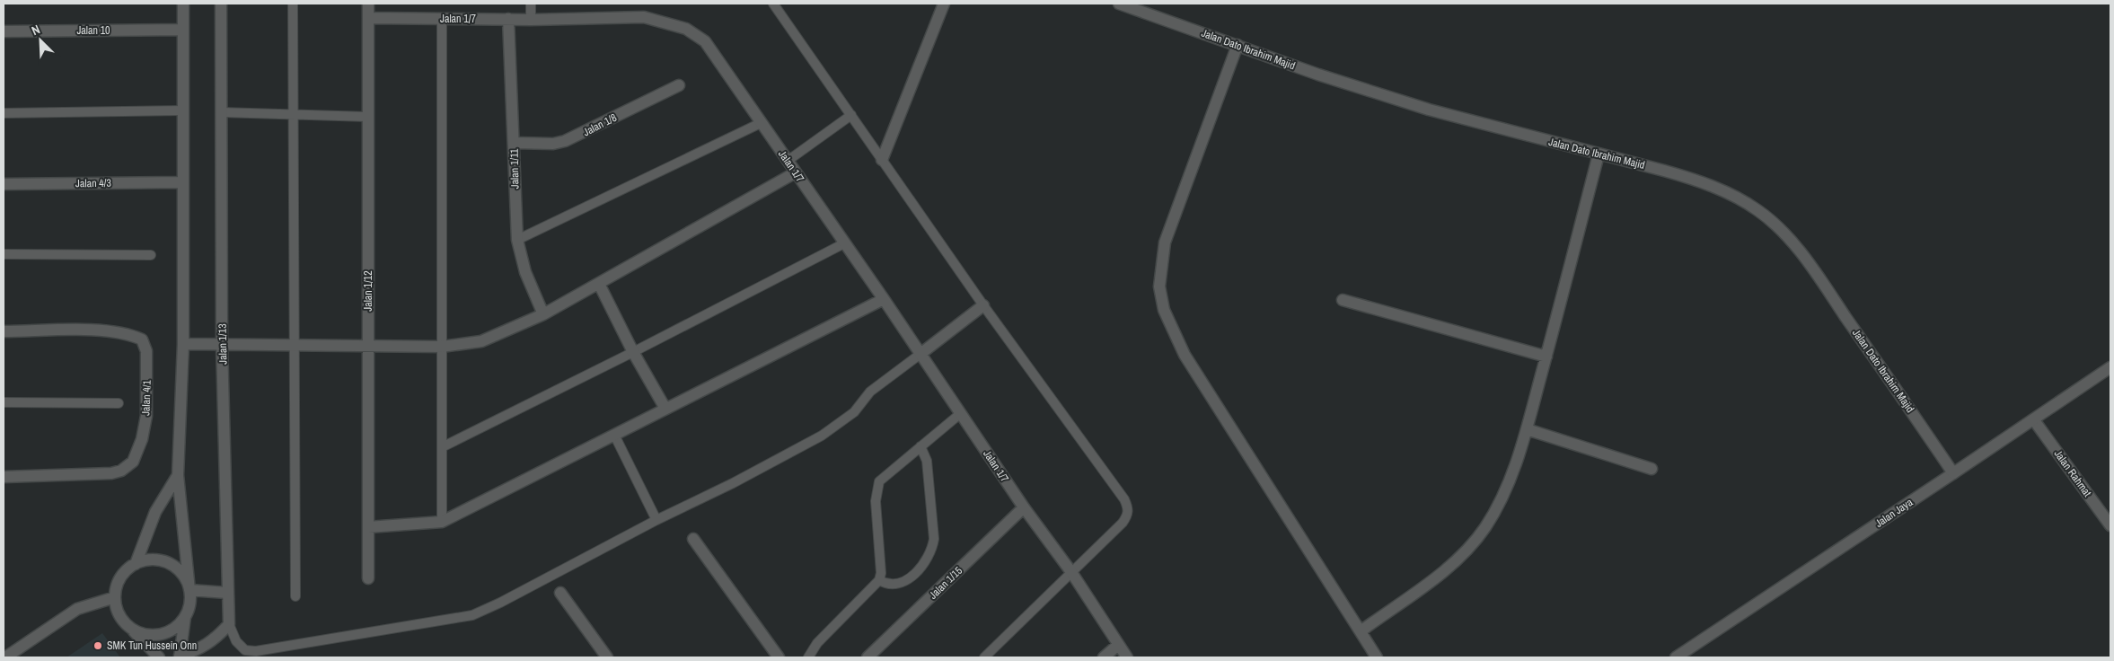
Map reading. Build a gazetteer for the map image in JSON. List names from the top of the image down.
{
  "streets": {
    "street": [
      "Jalan 1/7",
      "Jalan 10",
      "Jalan Dato Ibrahim Majid",
      "Jalan 1/8",
      "Jalan 1/11",
      "Jalan 4/3",
      "Jalan 1/12",
      "Jalan 1/13",
      "Jalan 4/1",
      "Jalan Rahmat",
      "Jalan Jaya",
      "Jalan 1/15"
    ]
  },
  "crossings": [
    ["Jalan 1/7", "Jalan 1/11"],
    ["Jalan 1/7", "Jalan 1/12"],
    ["Jalan 1/7", "Jalan 1/15"],
    ["Jalan Dato Ibrahim Majid", "Jalan Jaya"],
    ["Jalan 1/8", "Jalan 1/11"],
    ["Jalan Rahmat", "Jalan Jaya"]
  ],
  "places": ["SMK Tun Hussein Onn"],
  "north": "top left"
}
